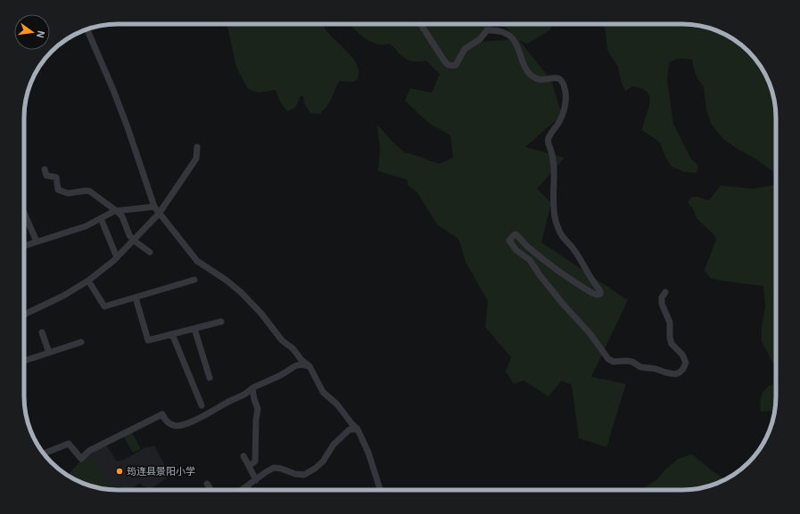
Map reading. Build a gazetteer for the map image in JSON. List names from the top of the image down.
{
  "places": ["筠连县景阳小学"],
  "north": "right"
}
